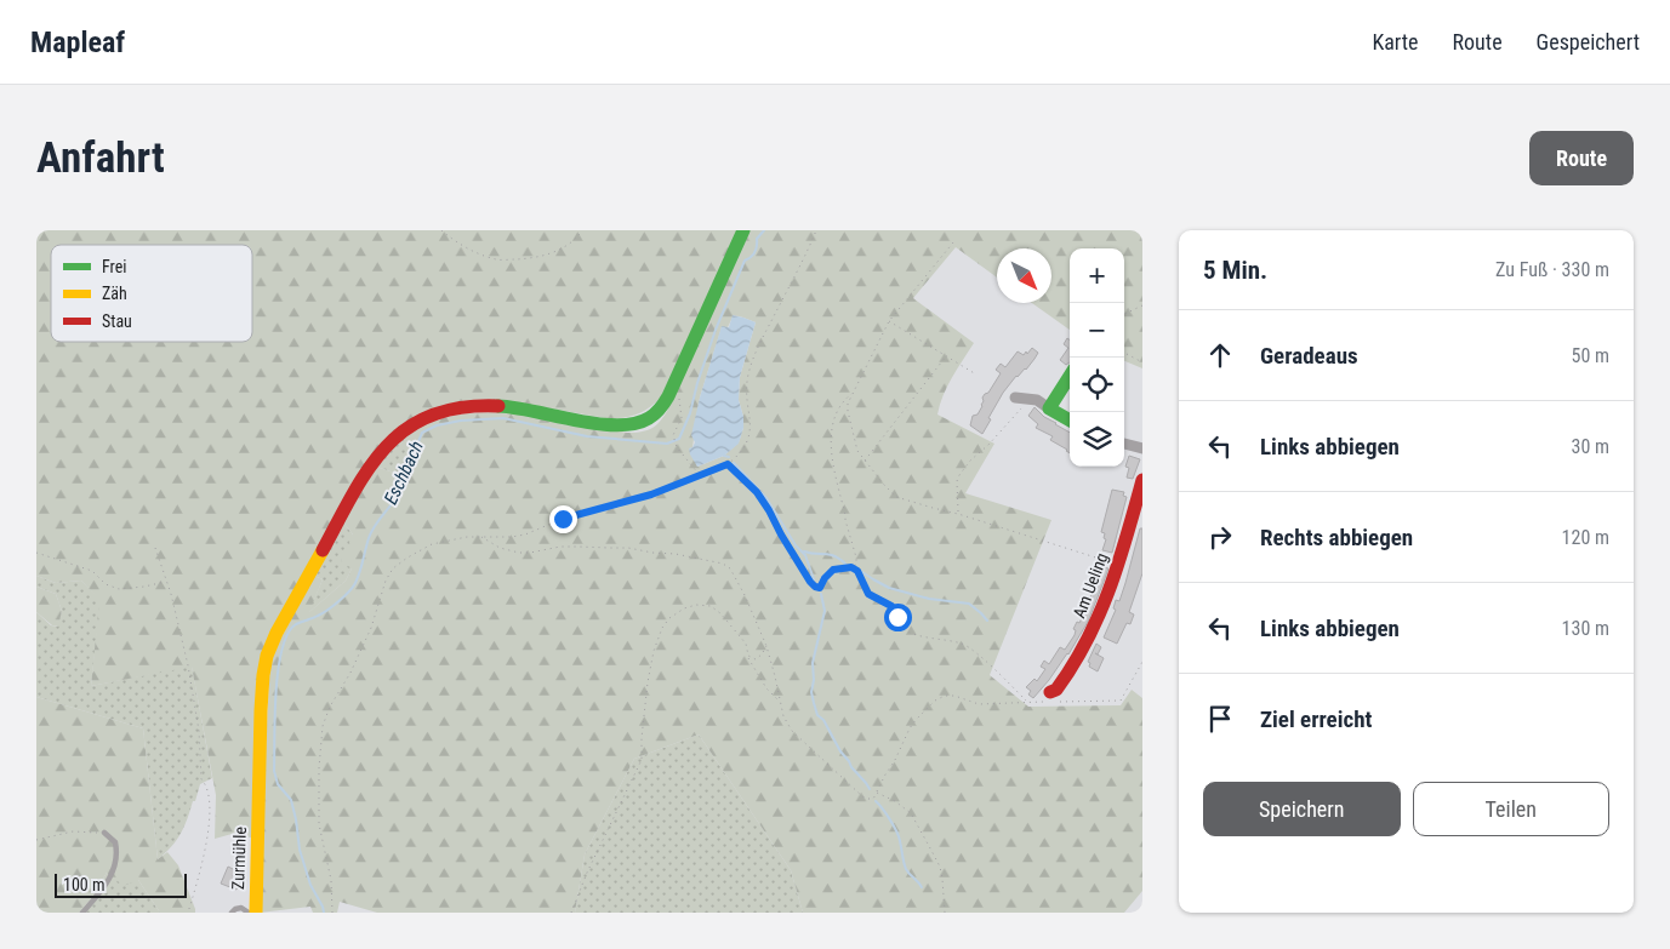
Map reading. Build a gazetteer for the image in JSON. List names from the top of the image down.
{
  "streets": {
    "main road": ["Am Ueling", "Zurmühle"]
  },
  "water": ["Eschbach"],
  "legend": ["Frei", "Zäh", "Stau"],
  "scale_bar": "100 m",
  "north": "bottom right",
  "page": {
    "header": "Mapleaf",
    "nav": ["Karte", "Route", "Gespeichert"],
    "buttons": [
      "Route",
      ["Speichern", "Teilen"]
    ],
    "title": "Anfahrt",
    "heading": ["5 Min.", "Zu Fuß · 330 m"],
    "map_buttons": ["+", "−"],
    "list": [
      ["Geradeaus", "50 m"],
      ["Links abbiegen", "30 m"],
      ["Rechts abbiegen", "120 m"],
      ["Links abbiegen", "130 m"],
      "Ziel erreicht"
    ],
    "scale": "100 m"
  }
}
